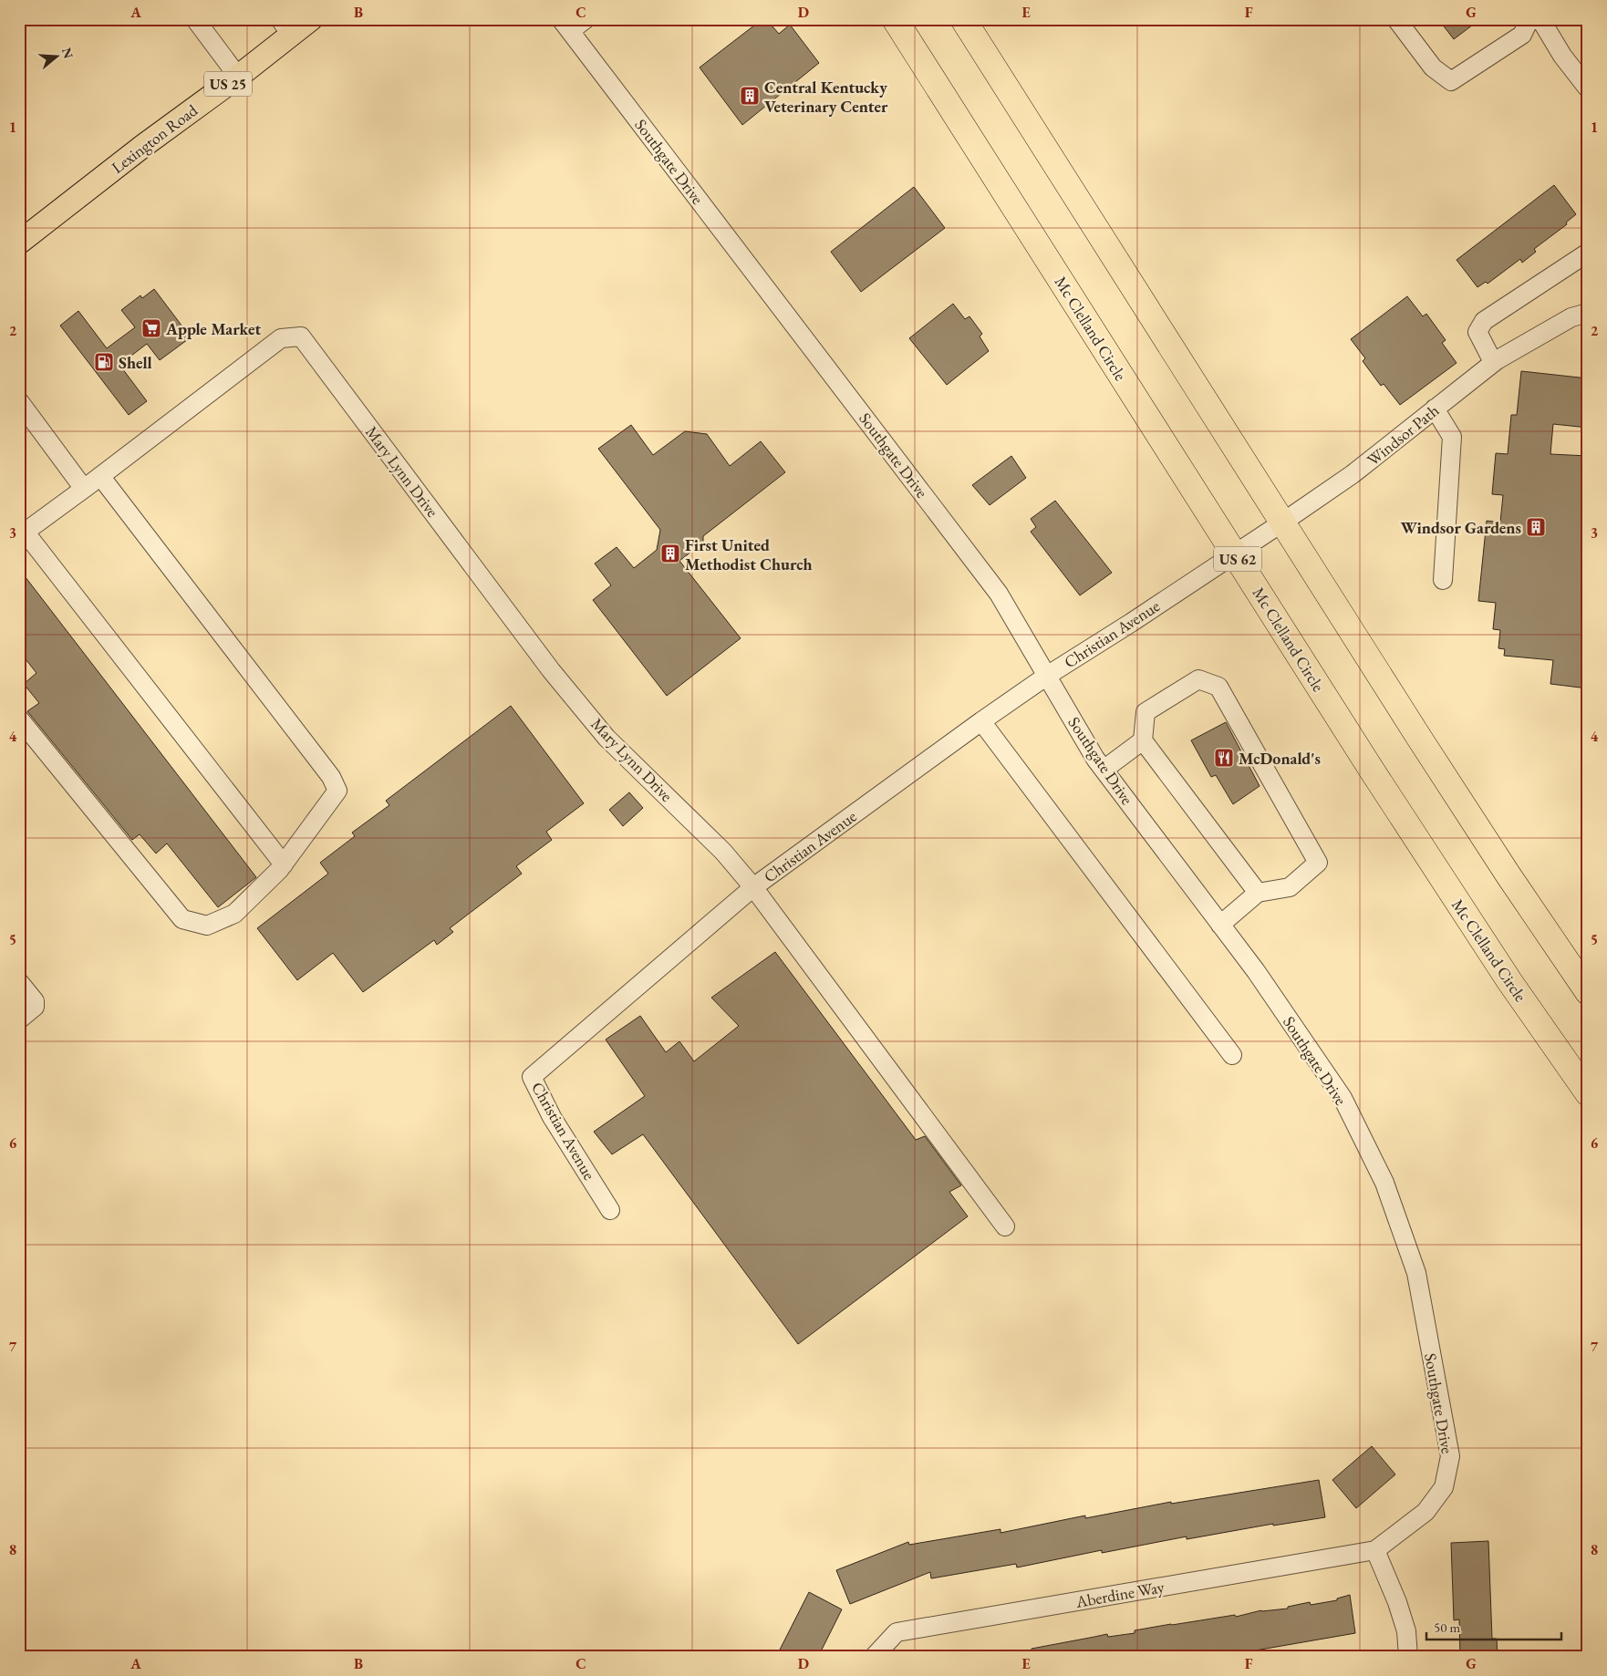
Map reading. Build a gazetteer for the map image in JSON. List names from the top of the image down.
{
  "streets": {
    "highway": ["Mc Clelland Circle", "US 62"],
    "main road": ["US 25", "Lexington Road"],
    "street": [
      "Southgate Drive",
      "Windsor Path",
      "Mary Lynn Drive",
      "Christian Avenue",
      "Aberdine Way"
    ]
  },
  "crossings": [
    ["Southgate Drive", "Christian Avenue"],
    ["Southgate Drive", "Aberdine Way"],
    ["Mc Clelland Circle", "Windsor Path"],
    ["Mc Clelland Circle", "Christian Avenue"],
    ["Windsor Path", "Christian Avenue"],
    ["Mary Lynn Drive", "Christian Avenue"]
  ],
  "places": {
    "building": ["Central Kentucky Veterinary Center", "Windsor Gardens", "First United Methodist Church"],
    "supermarket": ["Apple Market"],
    "fuel station": ["Shell"],
    "restaurant": ["McDonald's"]
  },
  "scale_bar": "50 m",
  "north": "right",
  "grid": {
    "columns": [
      "A",
      "B",
      "C",
      "D",
      "E",
      "F",
      "G"
    ],
    "rows": [
      "1",
      "2",
      "3",
      "4",
      "5",
      "6",
      "7",
      "8"
    ]
  }
}
